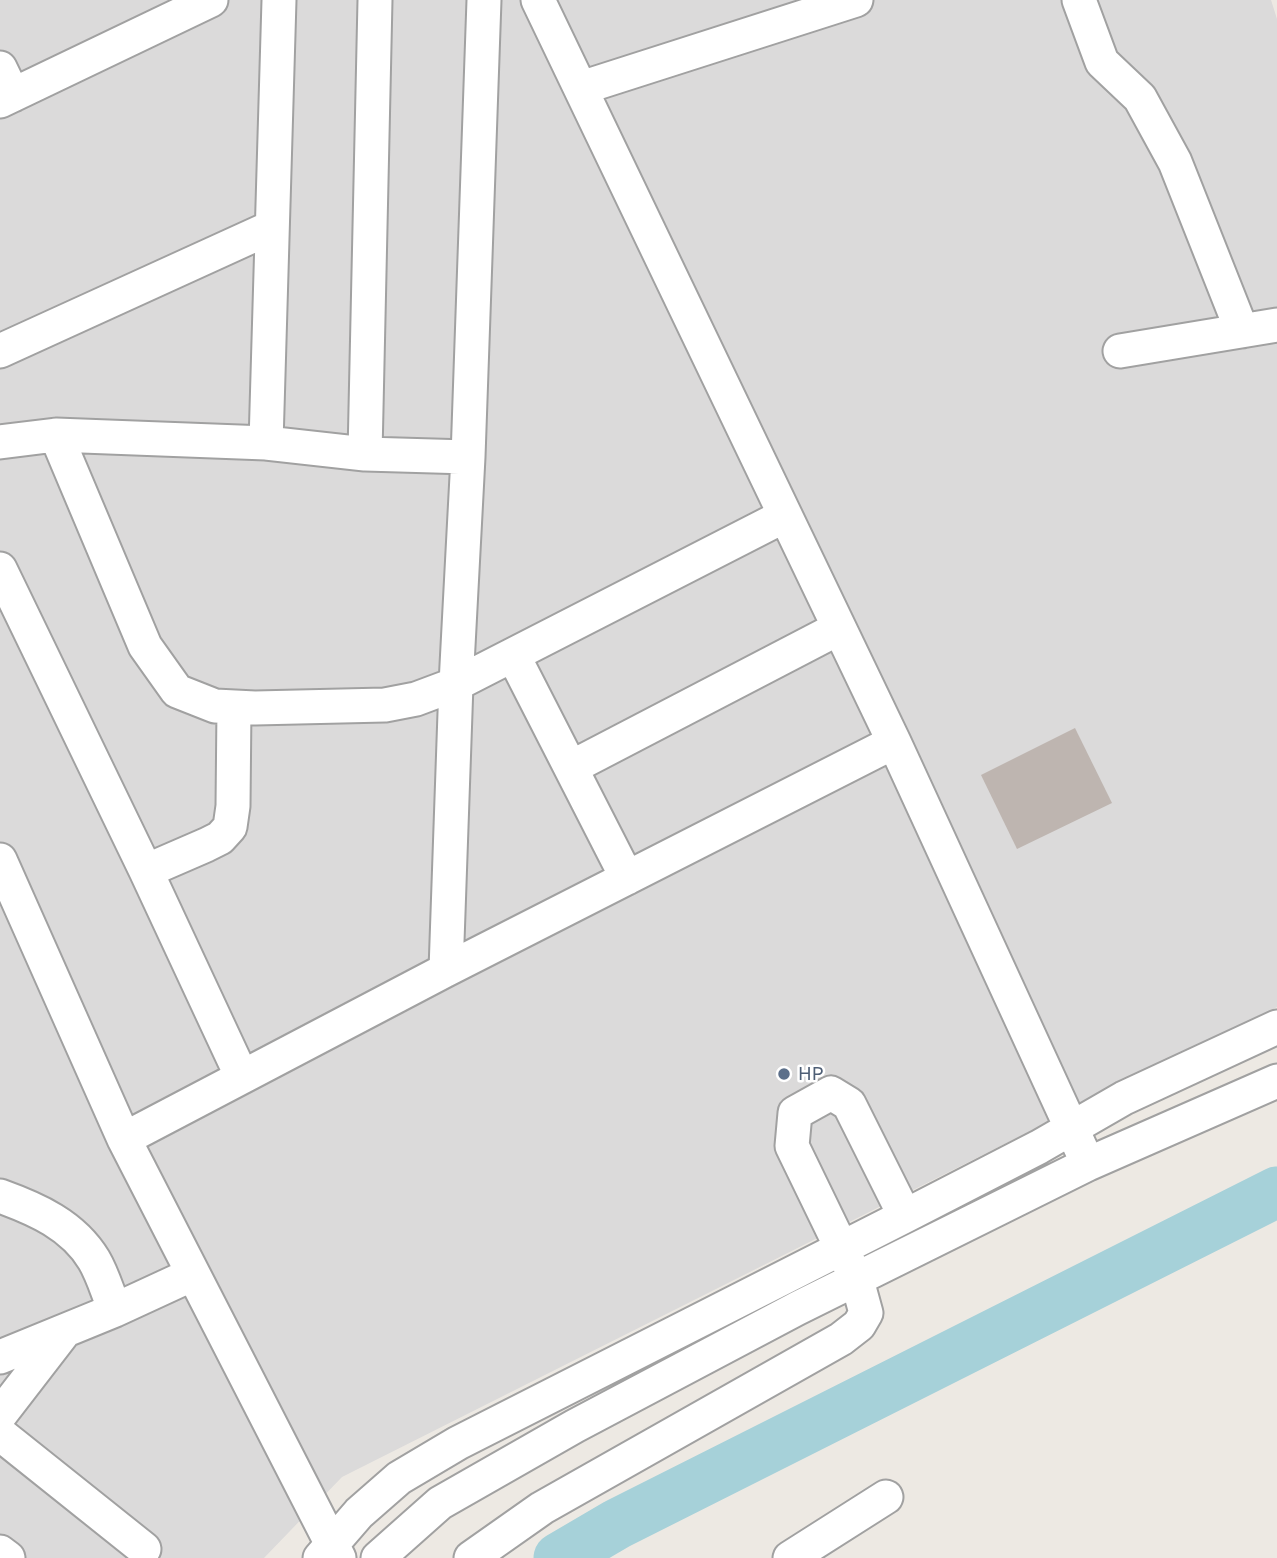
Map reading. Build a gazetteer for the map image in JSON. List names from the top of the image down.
{
  "places": ["HP"]
}
